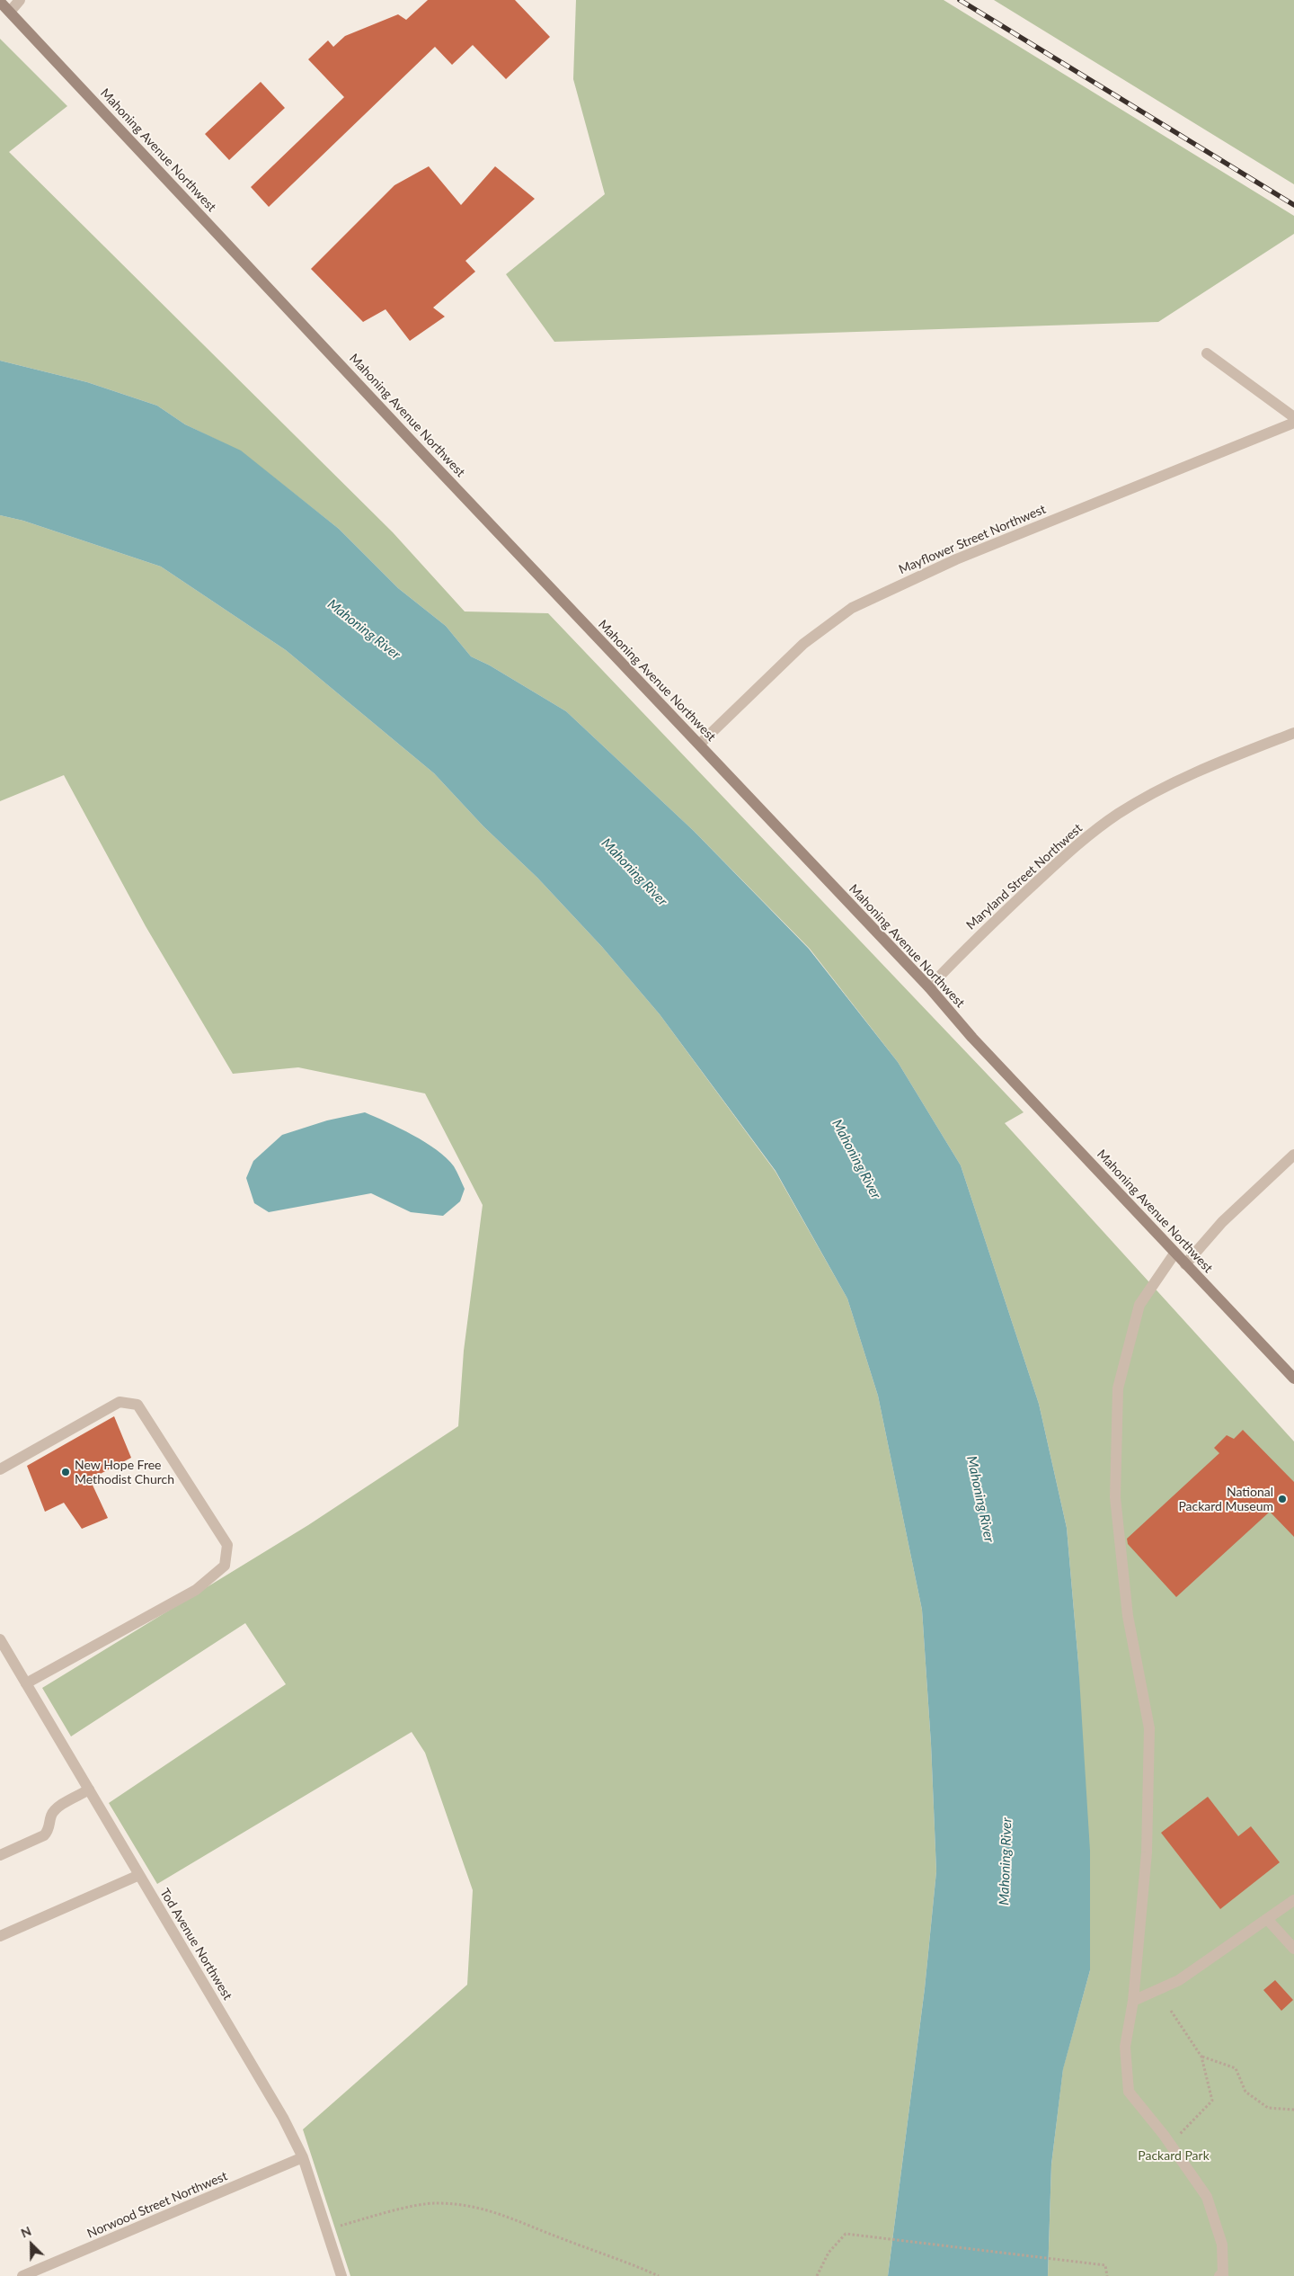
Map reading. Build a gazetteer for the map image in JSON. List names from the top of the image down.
{
  "streets": {
    "main road": ["Mahoning Avenue Northwest"],
    "street": [
      "Mayflower Street Northwest",
      "Maryland Street Northwest",
      "Tod Avenue Northwest",
      "Norwood Street Northwest"
    ]
  },
  "crossings": [
    ["Mahoning Avenue Northwest", "Mayflower Street Northwest"],
    ["Mahoning Avenue Northwest", "Maryland Street Northwest"],
    ["Tod Avenue Northwest", "Norwood Street Northwest"]
  ],
  "water": ["Mahoning River"],
  "parks": ["Packard Park"],
  "places": ["New Hope Free Methodist Church", "National Packard Museum"],
  "north": "top left"
}
